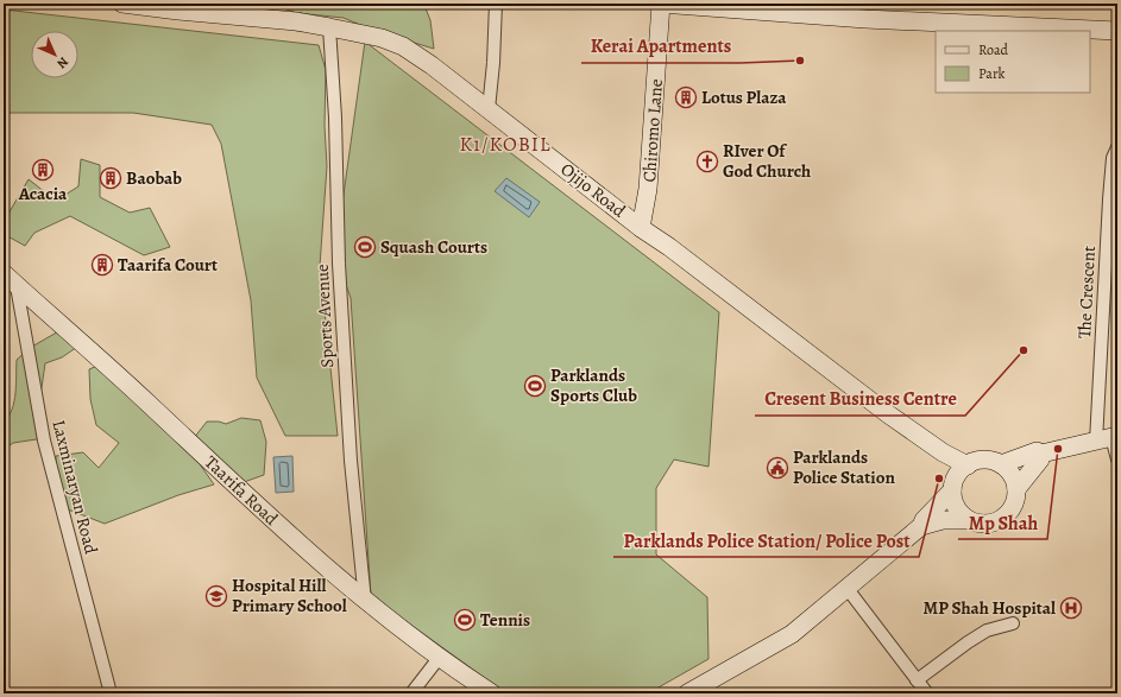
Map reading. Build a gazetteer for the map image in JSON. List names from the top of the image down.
{
  "streets": {
    "main road": ["Chiromo Lane", "Ojijo Road", "Taarifa Road"],
    "street": ["The Crescent", "Sports Avenue", "Laxminaryan Road"]
  },
  "crossings": [
    ["Chiromo Lane", "Ojijo Road"],
    ["Ojijo Road", "Sports Avenue"],
    ["Sports Avenue", "Taarifa Road"],
    ["Laxminaryan Road", "Taarifa Road"]
  ],
  "districts": ["K1/KOBIL"],
  "places": {
    "other": [
      "Kerai Apartments",
      "Cresent Business Centre",
      "Mp Shah",
      "Parklands Police Station/ Police Post"
    ],
    "building": [
      "Lotus Plaza",
      "Acacia",
      "Baobab",
      "Taarifa Court"
    ],
    "church": ["RIver Of God Church"],
    "sports": ["Squash Courts", "Parklands Sports Club", "Tennis"],
    "public building": ["Parklands Police Station"],
    "school or university": ["Hospital Hill Primary School"],
    "hospital": ["MP Shah Hospital"]
  },
  "legend": ["Road", "Park"],
  "north": "bottom right"
}
